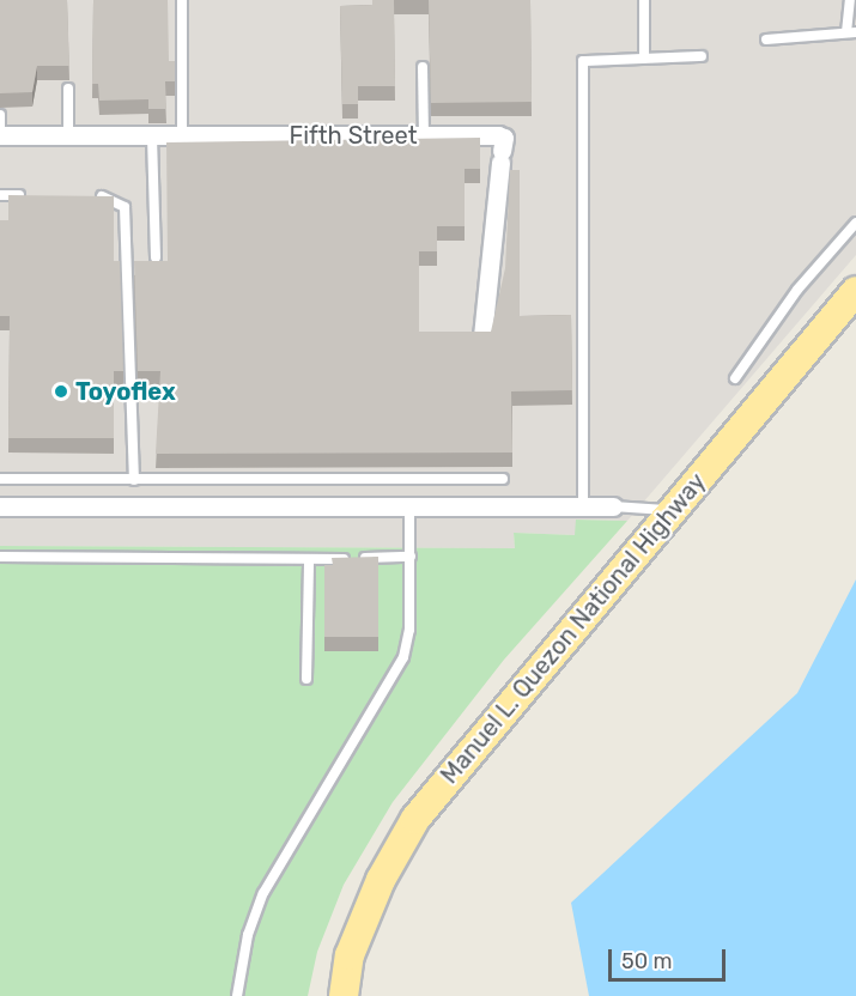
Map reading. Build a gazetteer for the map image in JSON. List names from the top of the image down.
{
  "streets": {
    "main road": ["Manuel L. Quezon National Highway"],
    "street": ["Fifth Street"]
  },
  "places": ["Toyoflex"],
  "scale_bar": "50 m"
}
